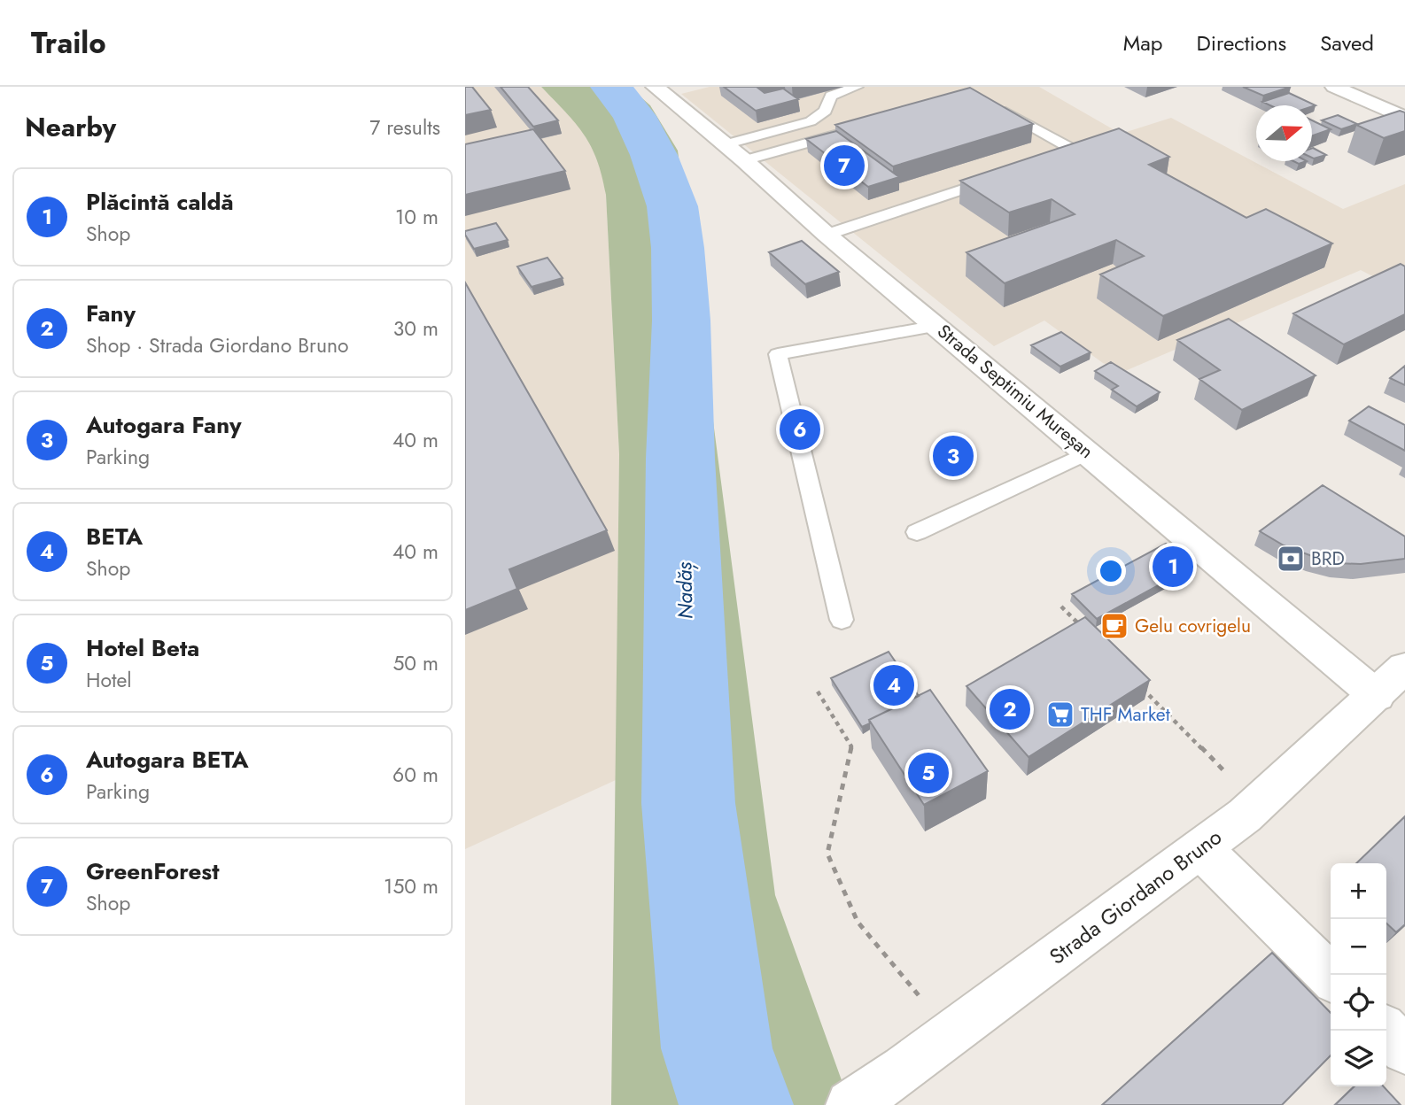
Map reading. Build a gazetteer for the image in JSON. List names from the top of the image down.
{
  "streets": {
    "street": ["Strada Septimiu Mureșan", "Strada Giordano Bruno"]
  },
  "crossings": [
    ["Strada Septimiu Mureșan", "Strada Giordano Bruno"]
  ],
  "water": ["Nadăș"],
  "places": {
    "bank": ["BRD"],
    "cafe": ["Gelu covrigelu"],
    "supermarket": ["THF Market"]
  },
  "north": "right",
  "page": {
    "header": "Trailo",
    "nav": ["Map", "Directions", "Saved"],
    "heading": ["Nearby", "7 results"],
    "pins": [
      "7",
      "6",
      "3",
      "1",
      "4",
      "2",
      "5"
    ],
    "list": [
      {
        "mark": "1",
        "name": "Plăcintă caldă",
        "note": "Shop",
        "value": "10 m"
      },
      {
        "mark": "2",
        "name": "Fany",
        "note": "Shop · Strada Giordano Bruno",
        "value": "30 m"
      },
      {
        "mark": "3",
        "name": "Autogara Fany",
        "note": "Parking",
        "value": "40 m"
      },
      {
        "mark": "4",
        "name": "BETA",
        "note": "Shop",
        "value": "40 m"
      },
      {
        "mark": "5",
        "name": "Hotel Beta",
        "note": "Hotel",
        "value": "50 m"
      },
      {
        "mark": "6",
        "name": "Autogara BETA",
        "note": "Parking",
        "value": "60 m"
      },
      {
        "mark": "7",
        "name": "GreenForest",
        "note": "Shop",
        "value": "150 m"
      }
    ],
    "map_buttons": ["+", "−"]
  }
}
